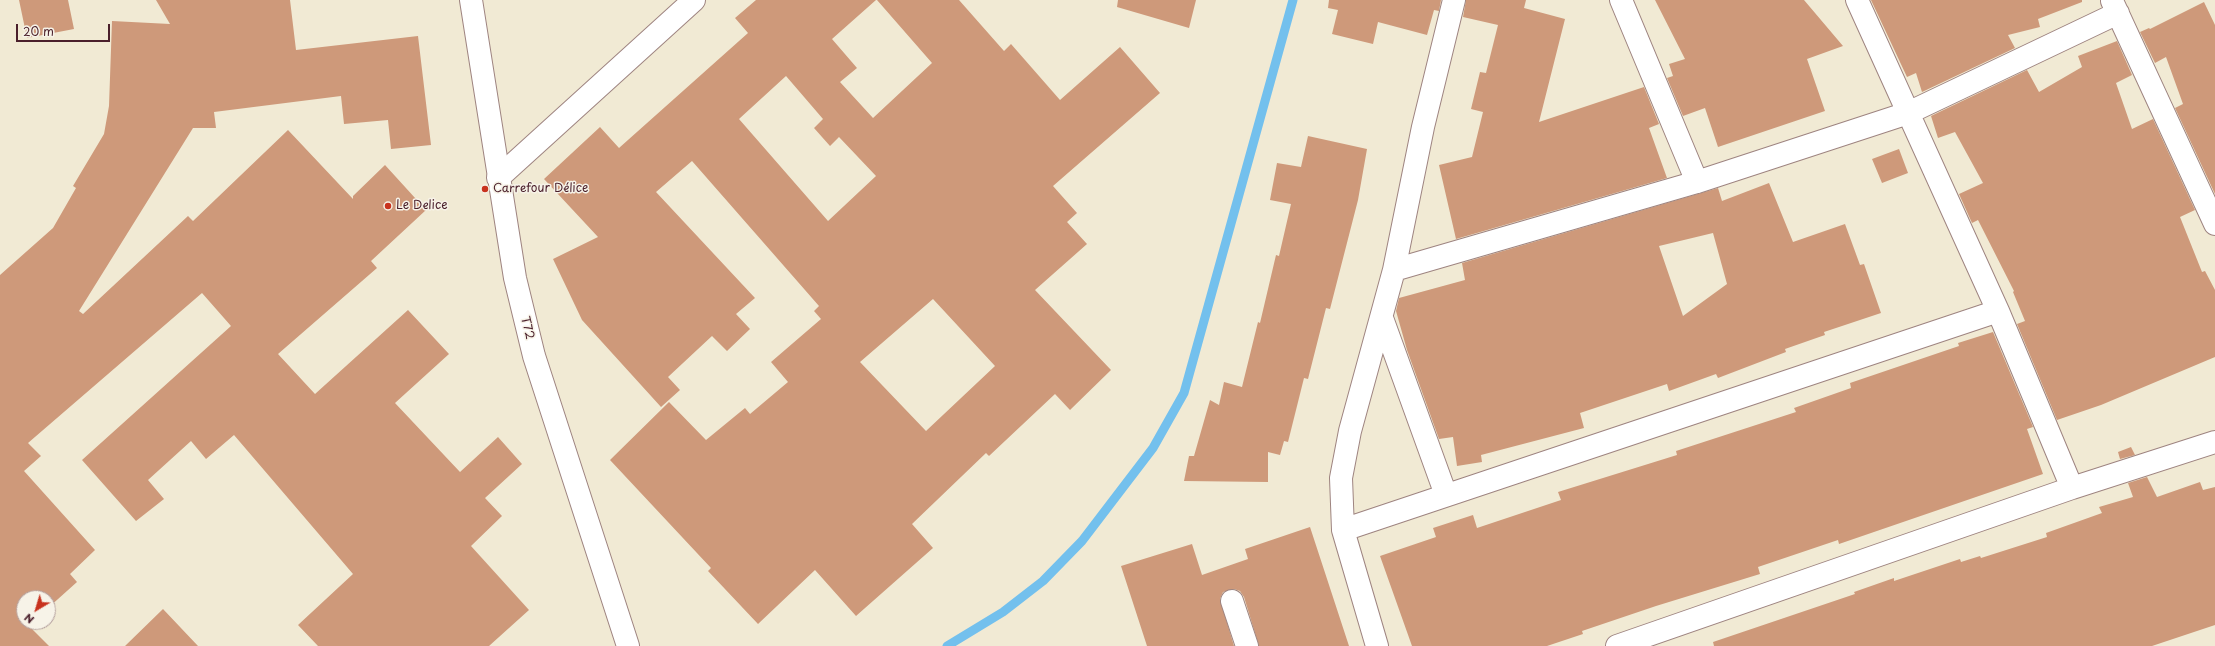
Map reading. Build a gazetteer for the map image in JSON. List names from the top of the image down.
{
  "streets": {
    "street": ["T72"]
  },
  "places": ["Carrefour Délice", "Le Delice"],
  "scale_bar": "20 m",
  "north": "bottom left"
}
